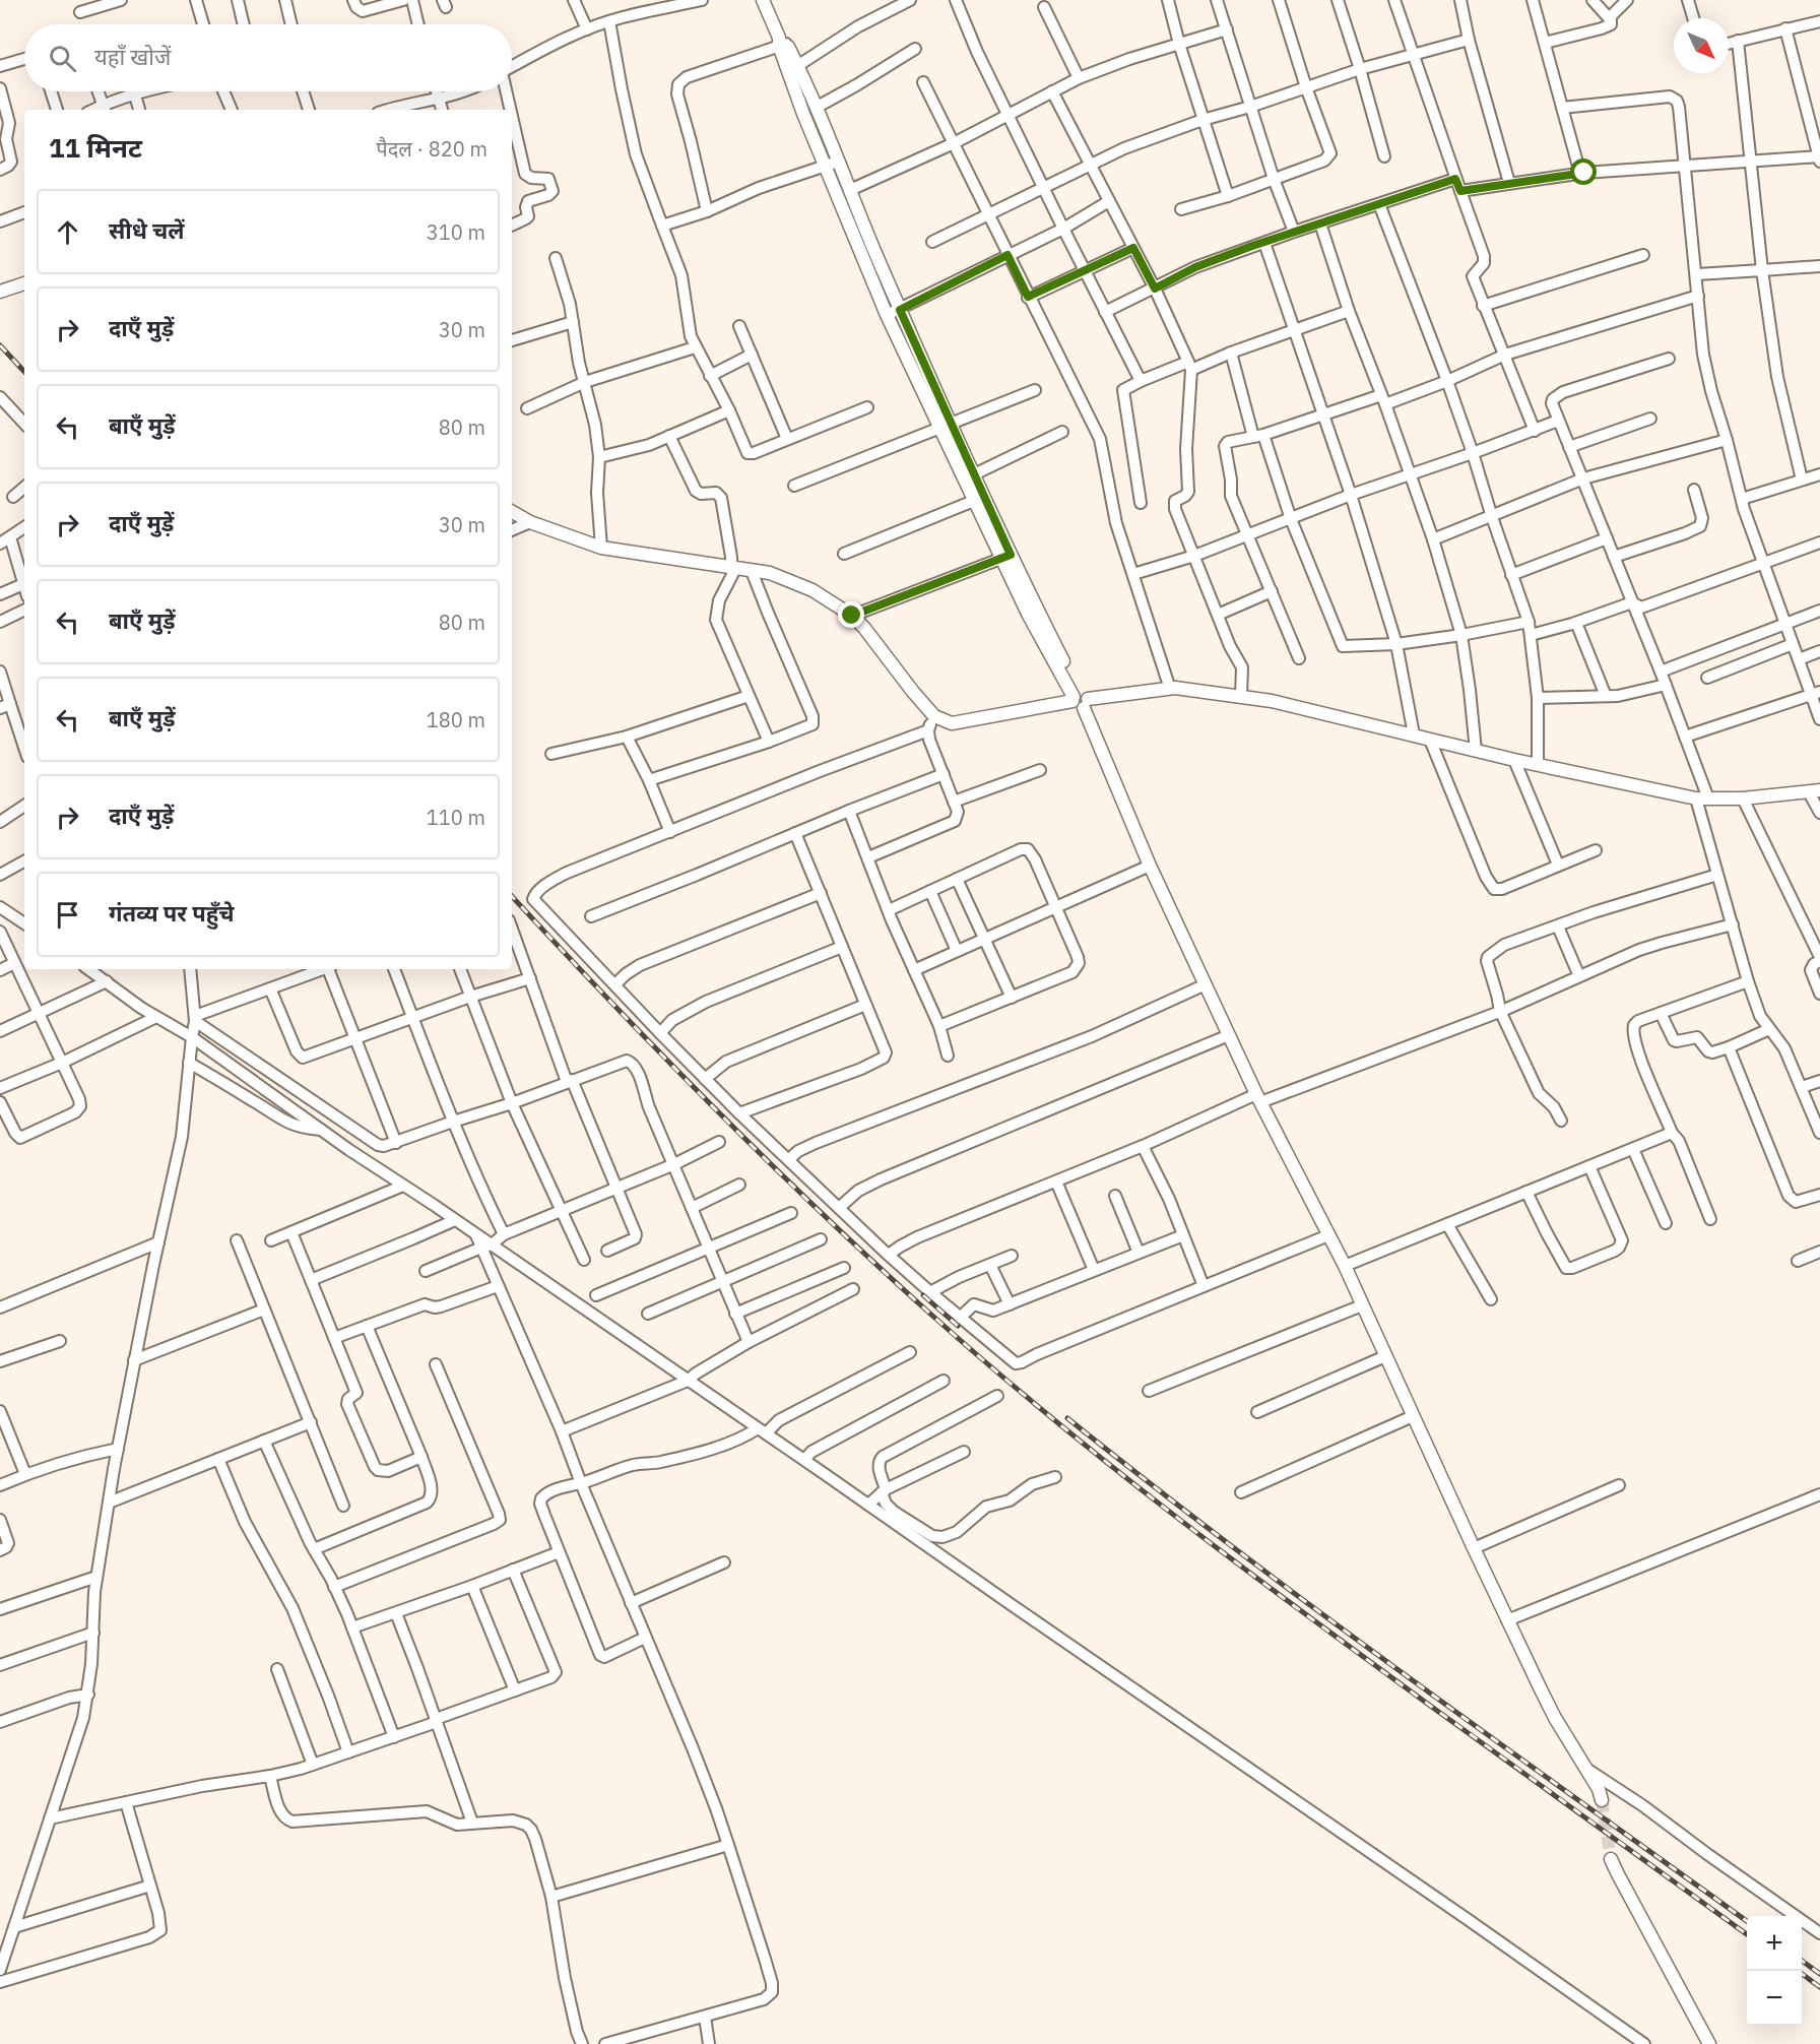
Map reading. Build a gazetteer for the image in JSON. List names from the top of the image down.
{
  "north": "bottom right",
  "page": {
    "search": "यहाँ खोजें",
    "heading": ["11 मिनट", "पैदल · 820 m"],
    "list": [
      ["सीधे चलें", "310 m"],
      ["दाएँ मुड़ें", "30 m"],
      ["बाएँ मुड़ें", "80 m"],
      ["दाएँ मुड़ें", "30 m"],
      ["बाएँ मुड़ें", "80 m"],
      ["बाएँ मुड़ें", "180 m"],
      ["दाएँ मुड़ें", "110 m"],
      "गंतव्य पर पहुँचे"
    ],
    "map_buttons": ["+", "−"]
  }
}
